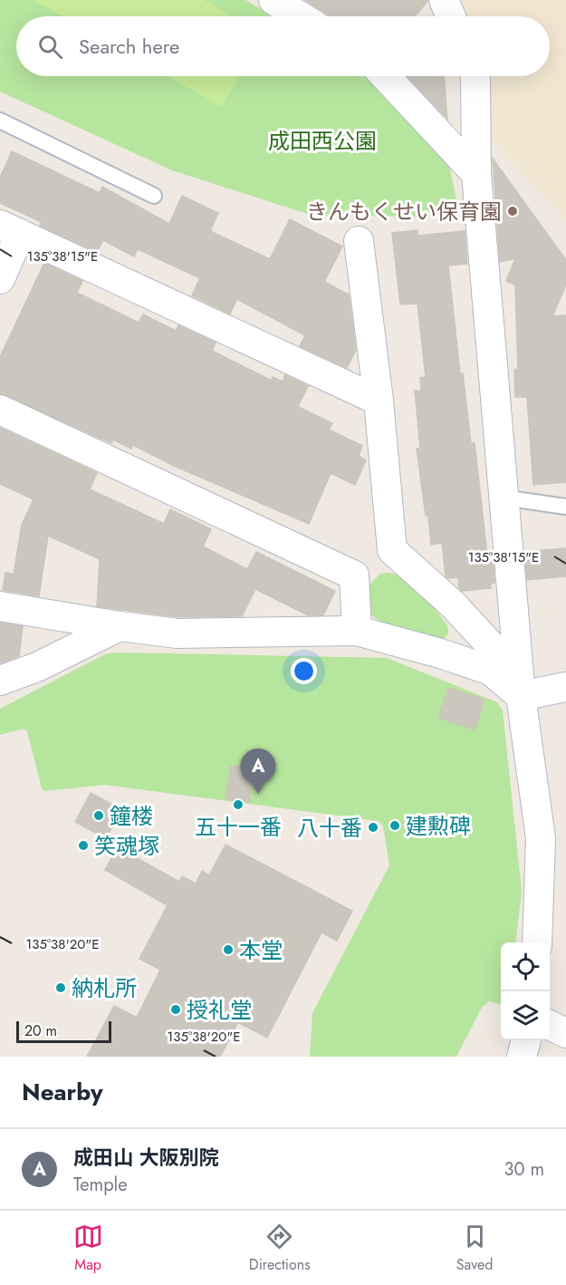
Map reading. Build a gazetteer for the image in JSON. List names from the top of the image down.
{
  "parks": ["成田西公園"],
  "places": [
    "きんもくせい保育園",
    "五十一番",
    "鐘楼",
    "建勲碑",
    "八十番",
    "笑魂塚",
    "本堂",
    "納札所",
    "授礼堂"
  ],
  "scale_bar": "20 m",
  "page": {
    "search": "Search here",
    "pins": "A",
    "scale": "20 m",
    "heading": "Nearby",
    "list": [
      {
        "mark": "A",
        "name": "成田山 大阪別院",
        "note": "Temple",
        "value": "30 m"
      }
    ],
    "nav": ["Map", "Directions", "Saved"]
  },
  "coordinates": ["135°38'15\"E", "135°38'20\"E"]
}
